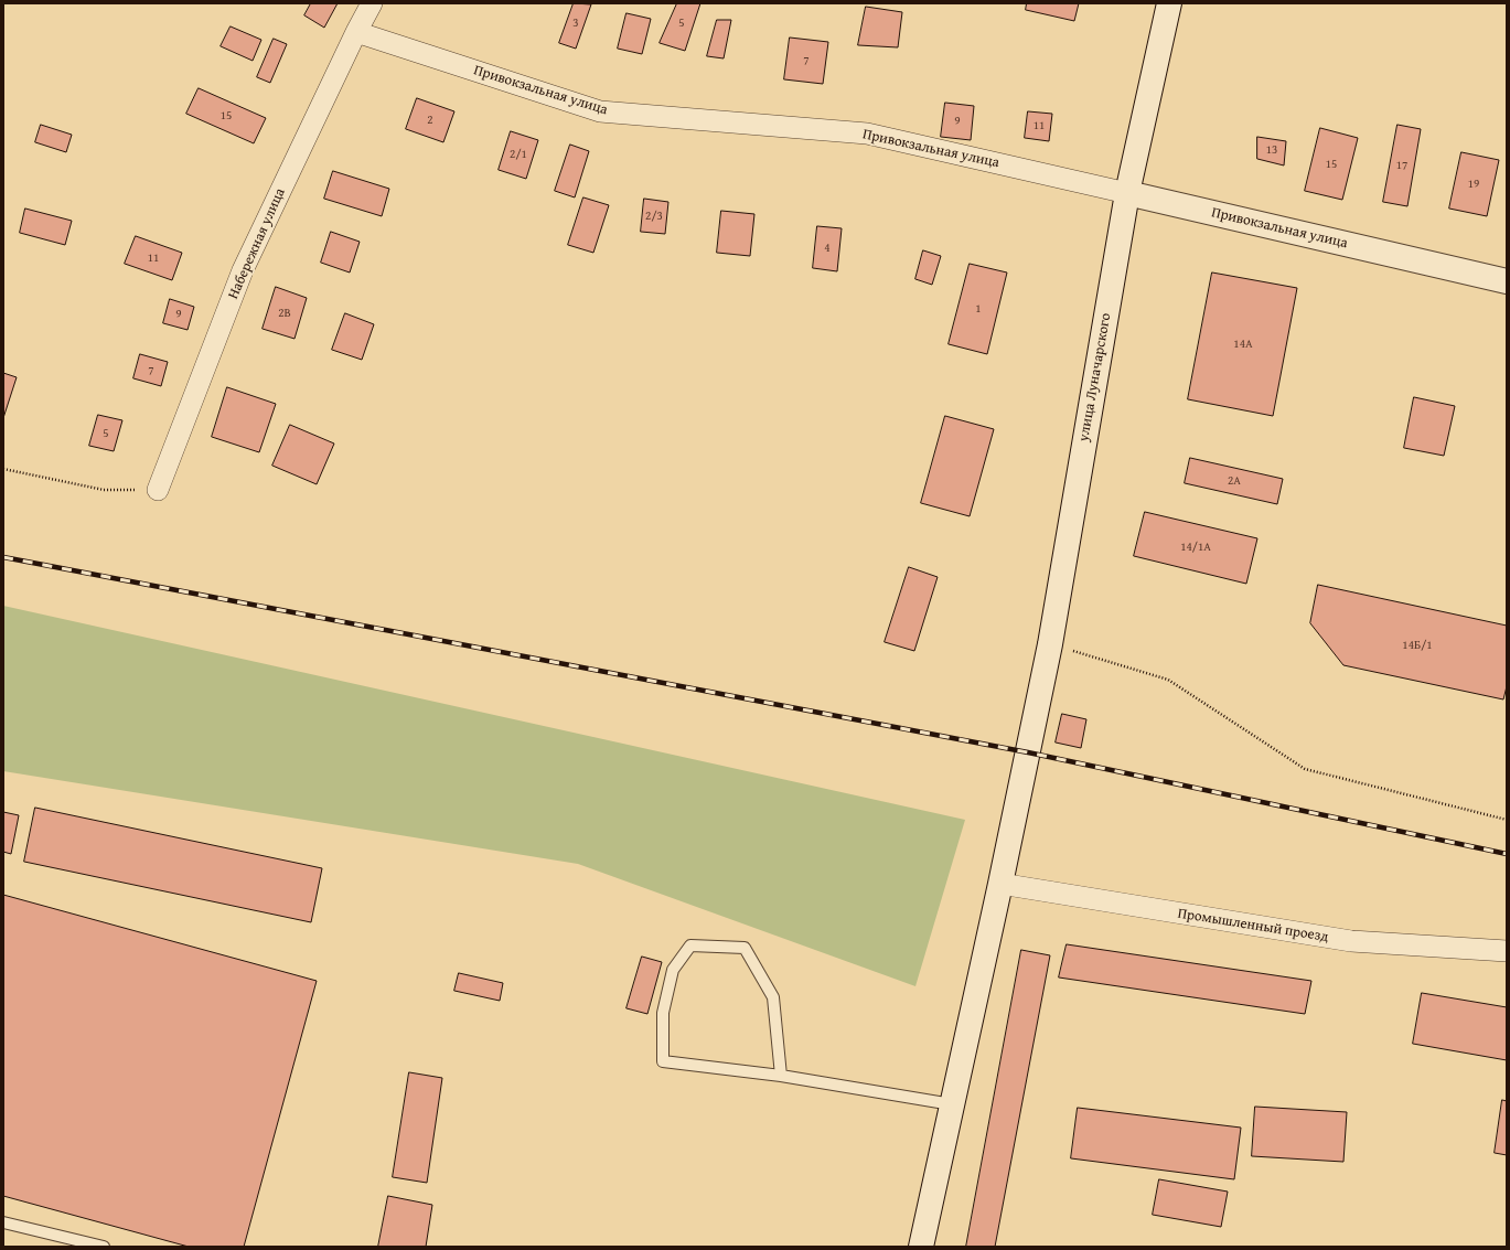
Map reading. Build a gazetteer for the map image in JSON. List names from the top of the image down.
{
  "streets": {
    "main road": ["Привокзальная улица", "улица Луначарского"],
    "street": ["Набережная улица", "Промышленный проезд"]
  },
  "crossings": [
    ["Привокзальная улица", "Набережная улица"],
    ["Привокзальная улица", "улица Луначарского"],
    ["улица Луначарского", "Промышленный проезд"]
  ],
  "house_numbers": [
    "3",
    "5",
    "7",
    "15",
    "2",
    "9",
    "11",
    "13",
    "2/1",
    "15",
    "17",
    "19",
    "2/3",
    "4",
    "11",
    "1",
    "2В",
    "9",
    "14А",
    "7",
    "5",
    "2А",
    "14/1А",
    "14Б/1"
  ]
}
